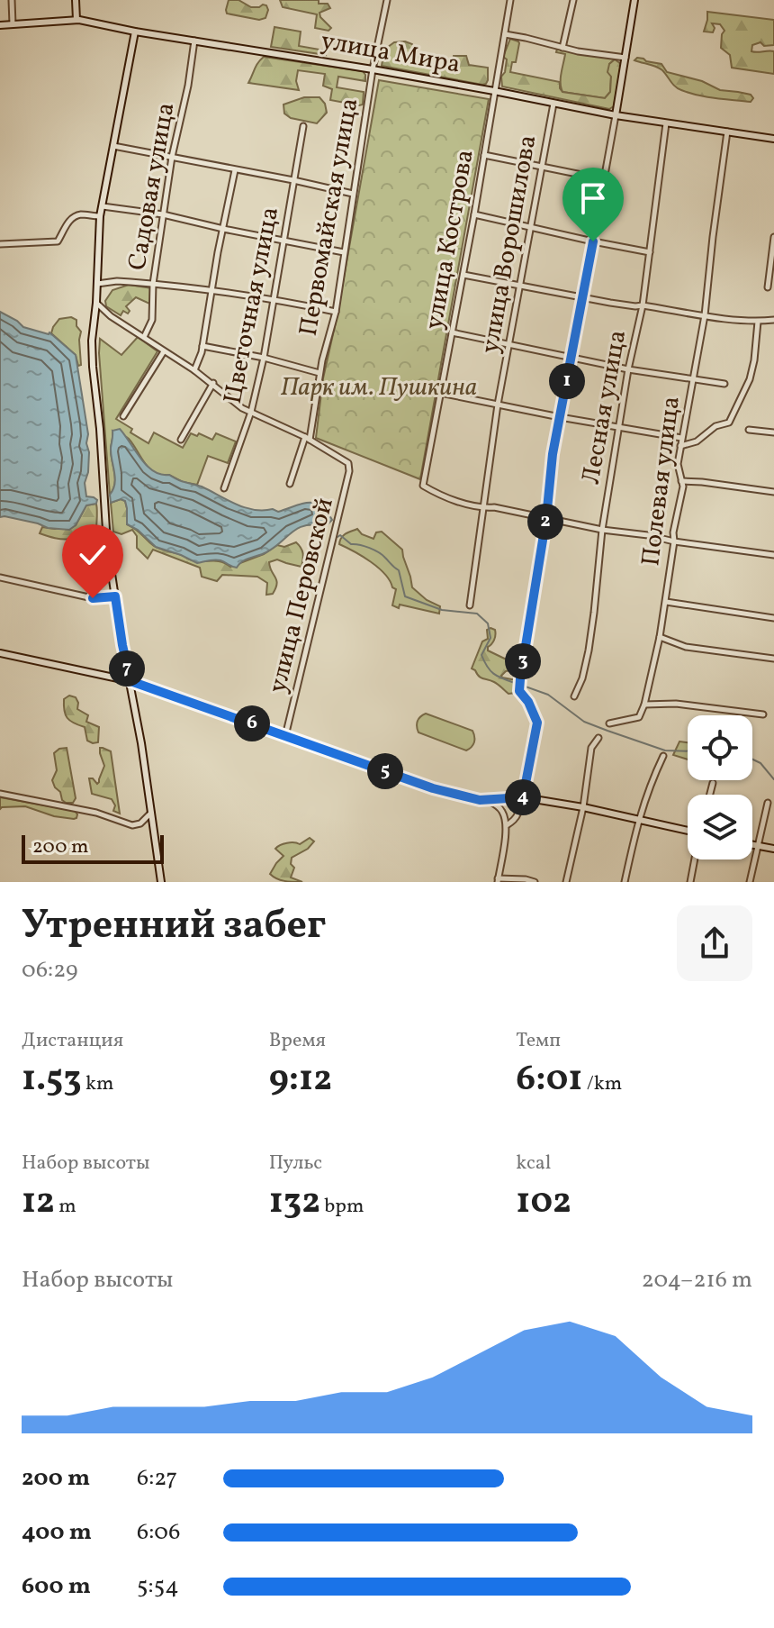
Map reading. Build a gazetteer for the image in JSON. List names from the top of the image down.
{
  "streets": {
    "street": [
      "улица Мира",
      "Садовая улица",
      "Первомайская улица",
      "улица Кострова",
      "улица Ворошилова",
      "Цветочная улица",
      "Лесная улица",
      "Полевая улица",
      "улица Перовской"
    ]
  },
  "crossings": [
    ["улица Мира", "Садовая улица"],
    ["улица Мира", "Первомайская улица"],
    ["улица Мира", "улица Кострова"],
    ["улица Мира", "улица Ворошилова"],
    ["улица Мира", "Лесная улица"],
    ["улица Мира", "Полевая улица"],
    ["Первомайская улица", "улица Перовской"],
    ["улица Кострова", "улица Ворошилова"]
  ],
  "parks": ["Парк им. Пушкина"],
  "scale_bar": "200 m",
  "page": {
    "pins": [
      "1",
      "2",
      "3",
      "7",
      "6",
      "5",
      "4"
    ],
    "scale": "200 m",
    "heading": ["Утренний забег", "06:29"],
    "stats": [
      ["Дистанция", "1.53 km"],
      ["Время", "9:12"],
      ["Темп", "6:01 /km"],
      ["Набор высоты", "12 m"],
      ["Пульс", "132 bpm"],
      ["kcal", "102"]
    ],
    "chart": ["Набор высоты", "204–216 m"],
    "list": [
      {
        "name": "200 m",
        "note": "6:27"
      },
      {
        "name": "400 m",
        "note": "6:06"
      },
      {
        "name": "600 m",
        "note": "5:54"
      }
    ]
  }
}
